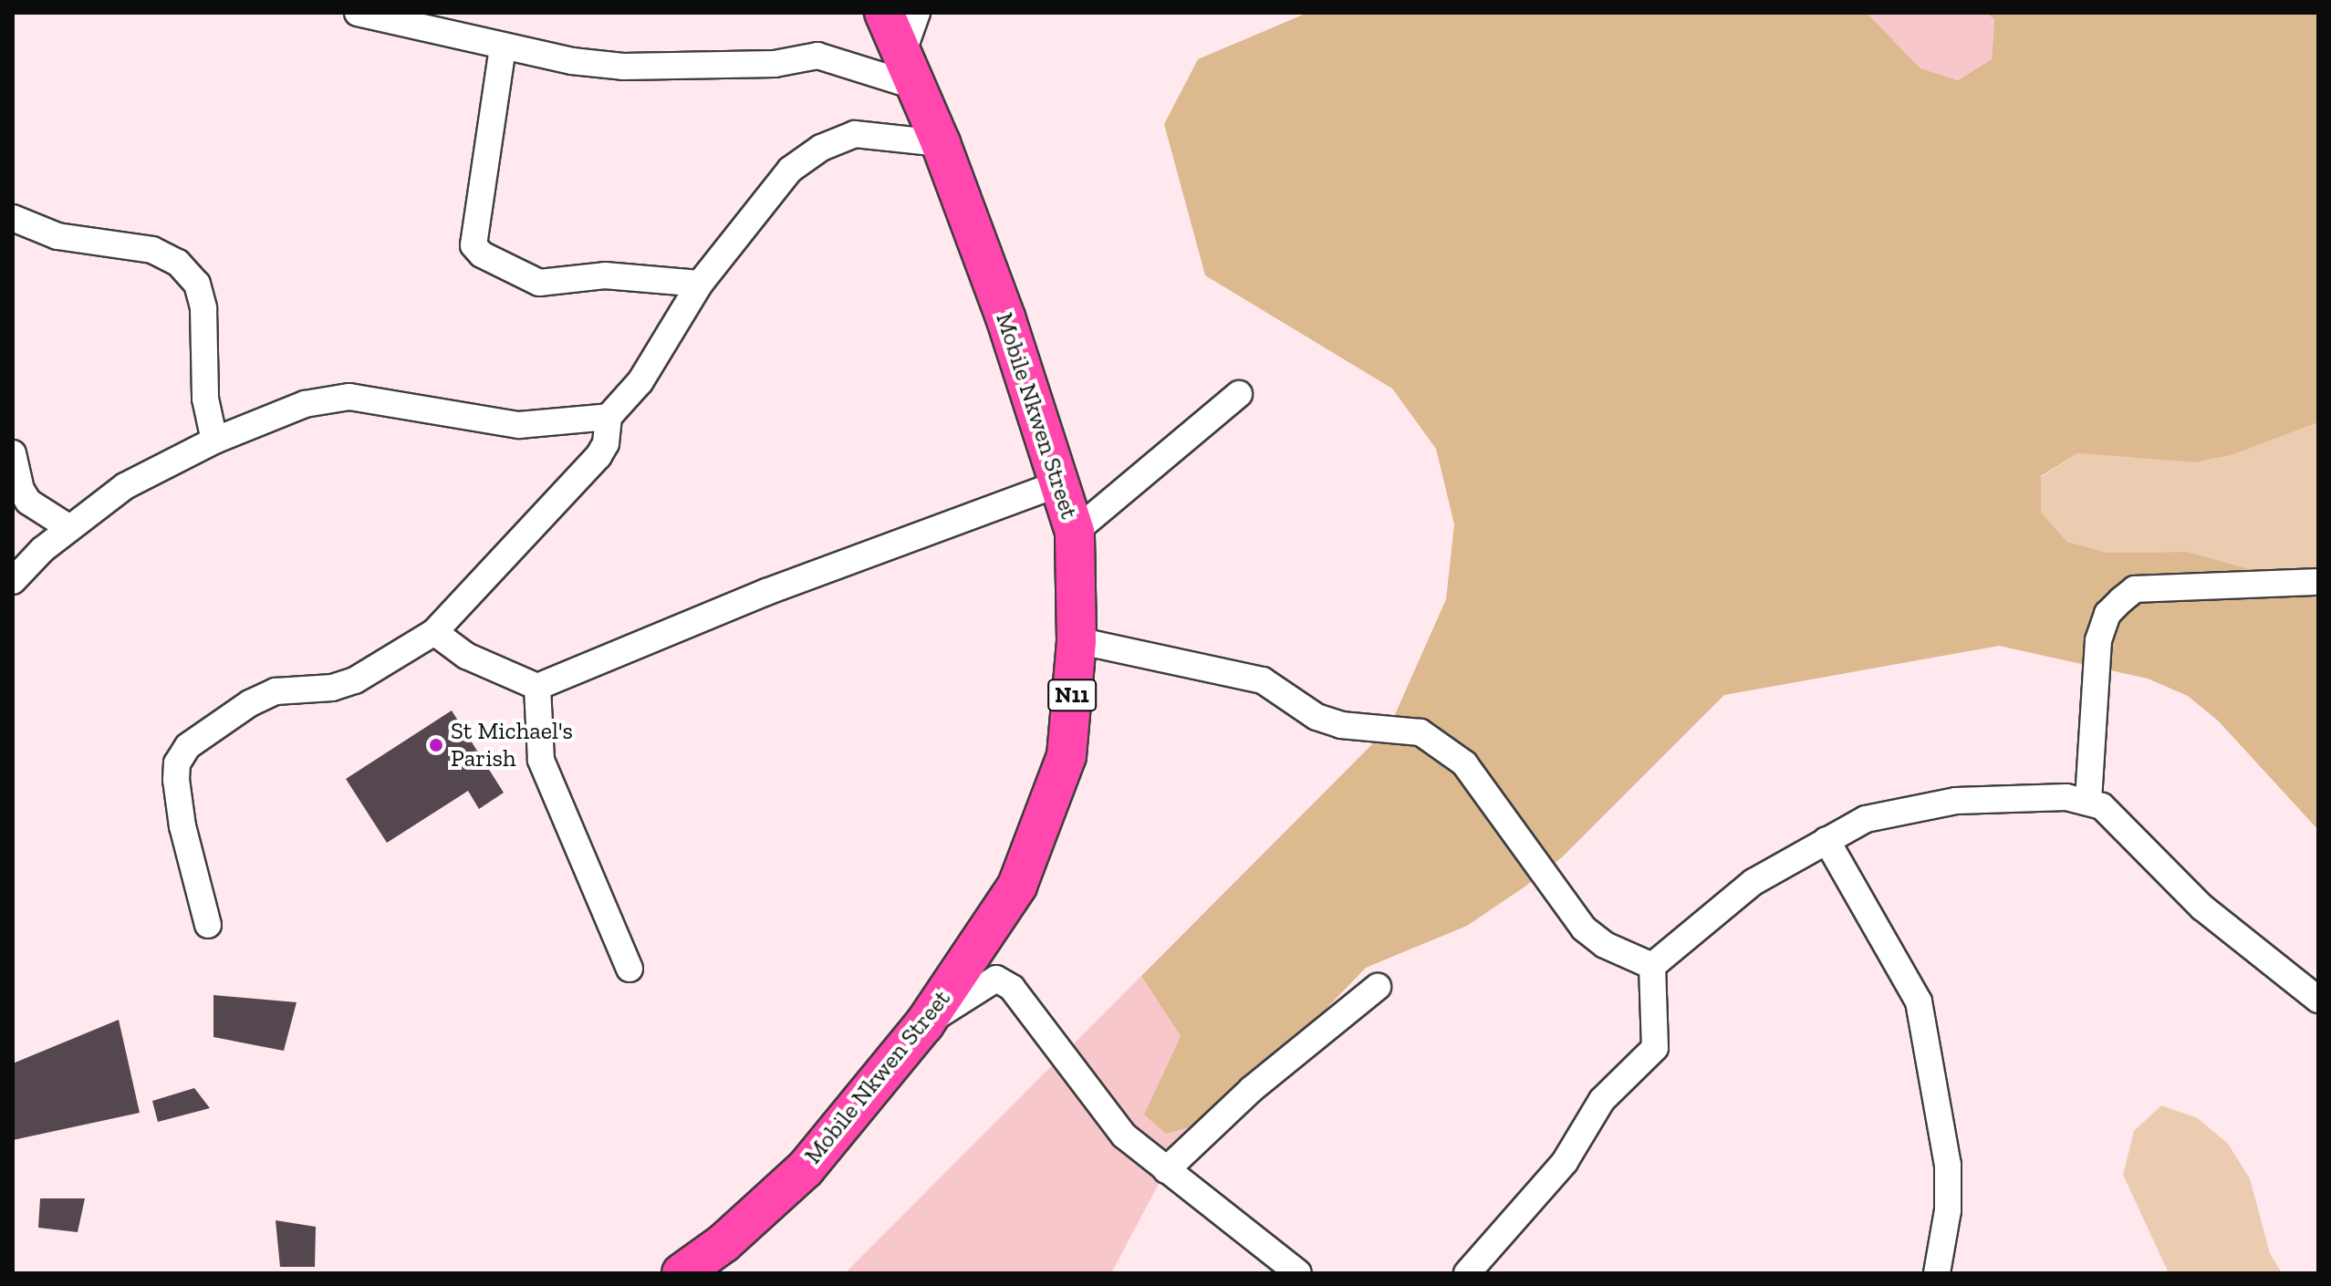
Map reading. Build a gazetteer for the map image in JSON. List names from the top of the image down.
{
  "streets": {
    "highway": ["Mobile Nkwen Street", "N11"]
  },
  "places": ["St Michael's Parish"]
}
